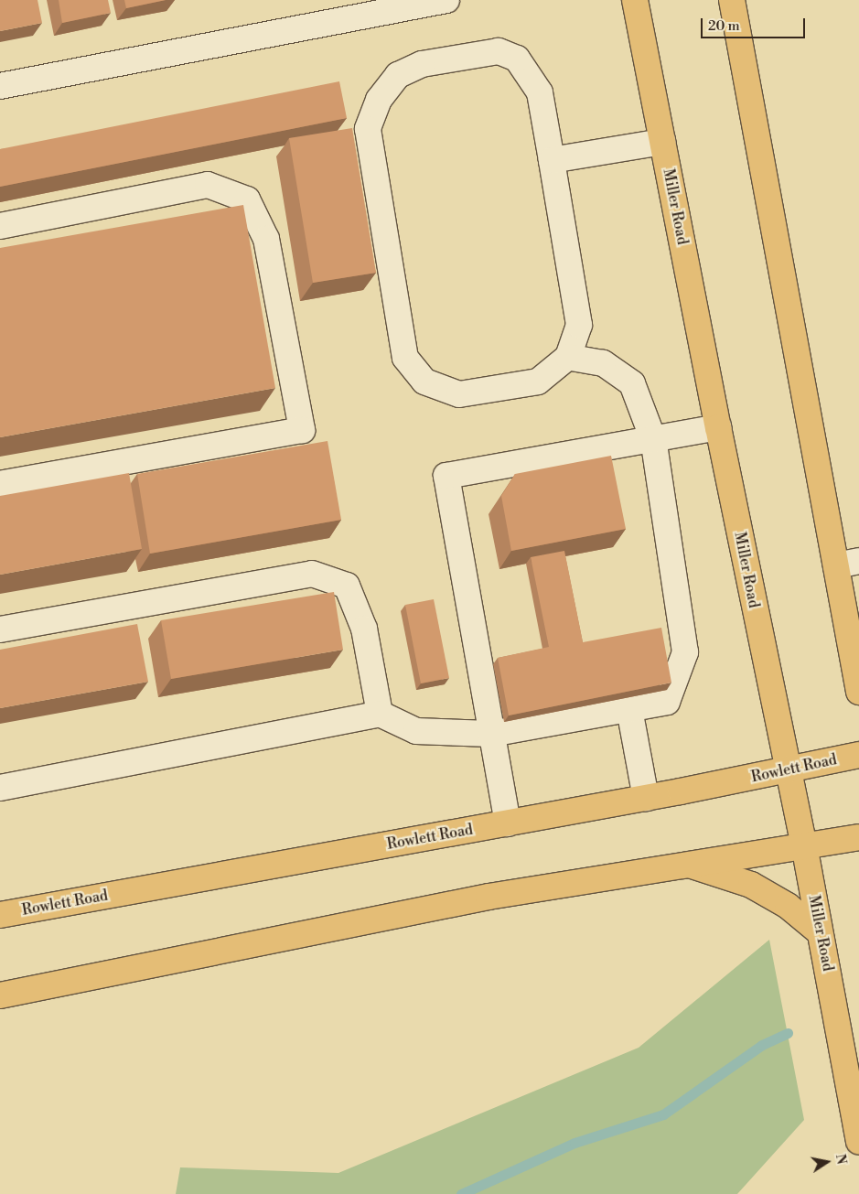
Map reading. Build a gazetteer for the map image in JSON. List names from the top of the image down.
{
  "streets": {
    "main road": ["Miller Road", "Rowlett Road"]
  },
  "crossings": [
    ["Miller Road", "Rowlett Road"]
  ],
  "scale_bar": "20 m",
  "north": "right"
}
